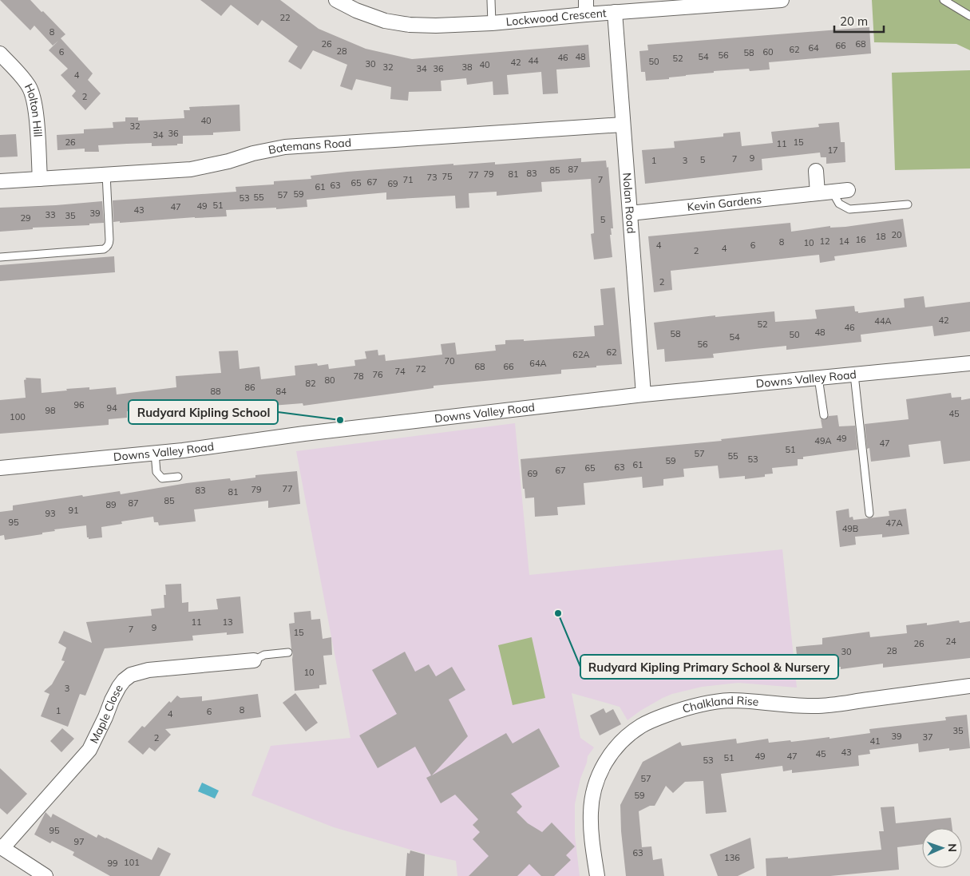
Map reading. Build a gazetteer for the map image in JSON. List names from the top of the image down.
{
  "streets": {
    "street": [
      "Lockwood Crescent",
      "Holton Hill",
      "Batemans Road",
      "Nolan Road",
      "Kevin Gardens",
      "Downs Valley Road",
      "Chalkland Rise",
      "Maple Close"
    ]
  },
  "crossings": [
    ["Lockwood Crescent", "Nolan Road"],
    ["Holton Hill", "Batemans Road"],
    ["Batemans Road", "Nolan Road"],
    ["Nolan Road", "Kevin Gardens"],
    ["Nolan Road", "Downs Valley Road"]
  ],
  "places": ["Rudyard Kipling School", "Rudyard Kipling Primary School & Nursery"],
  "house_numbers": [
    "22",
    "8",
    "26",
    "68",
    "66",
    "64",
    "62",
    "28",
    "6",
    "60",
    "58",
    "56",
    "48",
    "54",
    "46",
    "52",
    "44",
    "50",
    "42",
    "30",
    "40",
    "32",
    "38",
    "34",
    "36",
    "4",
    "2",
    "40",
    "32",
    "36",
    "34",
    "26",
    "15",
    "11",
    "17",
    "9",
    "7",
    "5",
    "1",
    "3",
    "87",
    "85",
    "83",
    "79",
    "81",
    "77",
    "75",
    "73",
    "71",
    "7",
    "67",
    "65",
    "69",
    "63",
    "61",
    "59",
    "57",
    "55",
    "53",
    "51",
    "49",
    "47",
    "43",
    "39",
    "33",
    "35",
    "29",
    "5",
    "20",
    "18",
    "16",
    "12",
    "14",
    "8",
    "10",
    "4",
    "6",
    "4",
    "2",
    "2",
    "42",
    "44A",
    "52",
    "46",
    "48",
    "58",
    "50",
    "54",
    "56",
    "62",
    "62A",
    "70",
    "64A",
    "68",
    "66",
    "72",
    "74",
    "76",
    "78",
    "80",
    "82",
    "86",
    "88",
    "84",
    "96",
    "94",
    "98",
    "45",
    "100",
    "49",
    "49A",
    "47",
    "51",
    "57",
    "55",
    "53",
    "59",
    "61",
    "63",
    "65",
    "67",
    "69",
    "77",
    "79",
    "83",
    "81",
    "85",
    "87",
    "89",
    "91",
    "93",
    "95",
    "47A",
    "49B",
    "11",
    "13",
    "9",
    "7",
    "15",
    "24",
    "26",
    "28",
    "30",
    "10",
    "3",
    "8",
    "1",
    "6",
    "4",
    "35",
    "39",
    "37",
    "2",
    "41",
    "43",
    "45",
    "49",
    "47",
    "51",
    "53",
    "57",
    "59",
    "95",
    "97",
    "63",
    "136",
    "101",
    "99"
  ],
  "scale_bar": "20 m",
  "north": "right"
}
